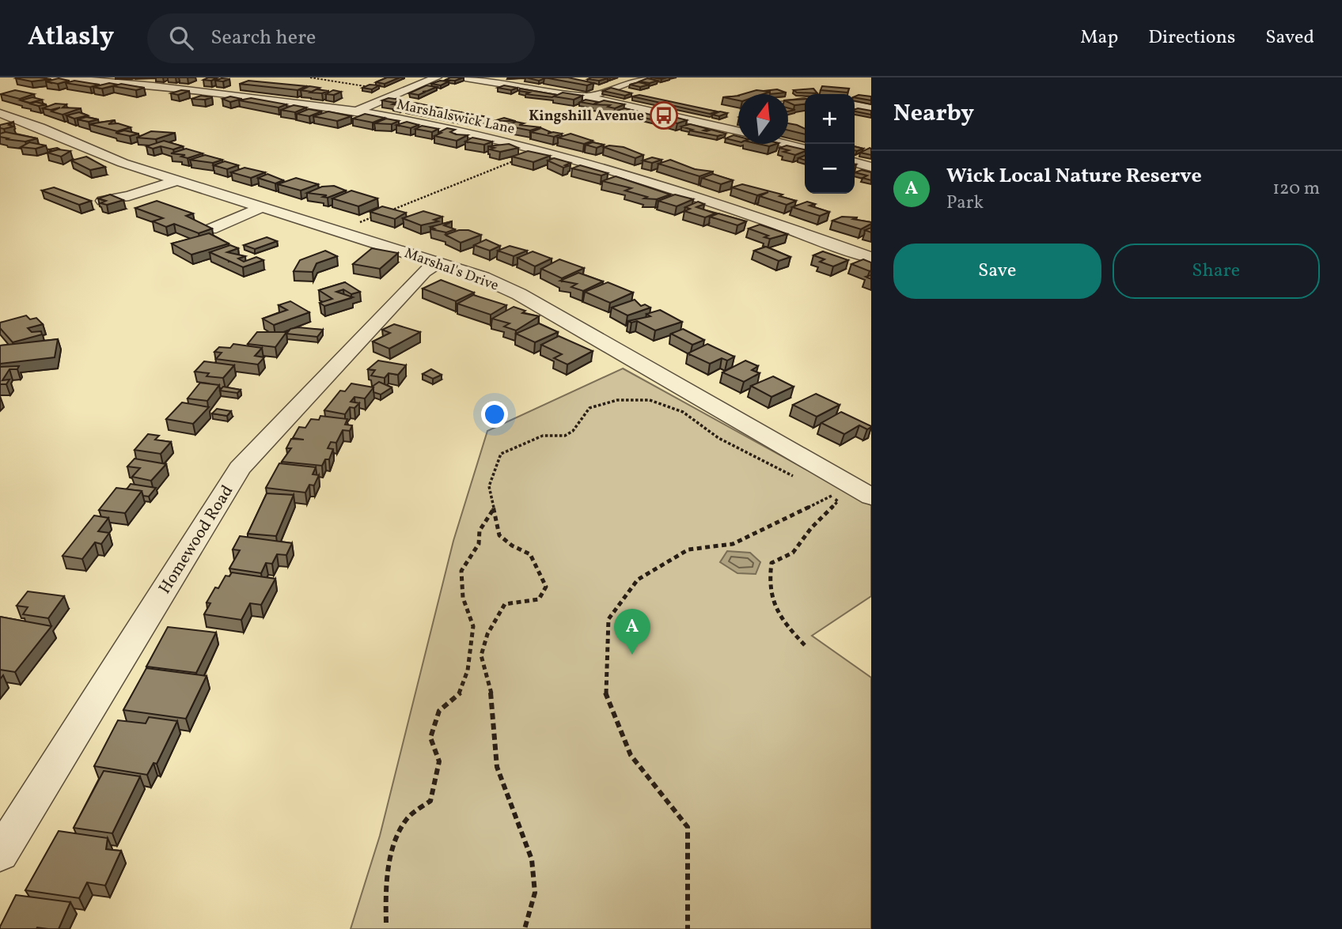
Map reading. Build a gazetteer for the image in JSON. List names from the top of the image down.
{
  "streets": {
    "street": ["Marshalswick Lane", "Marshal's Drive", "Homewood Road"]
  },
  "crossings": [
    ["Marshal's Drive", "Homewood Road"]
  ],
  "places": {
    "bus stop": ["Kingshill Avenue"]
  },
  "north": "top",
  "page": {
    "header": "Atlasly",
    "search": "Search here",
    "nav": ["Map", "Directions", "Saved"],
    "heading": "Nearby",
    "map_buttons": ["+", "−"],
    "list": [
      {
        "mark": "A",
        "name": "Wick Local Nature Reserve",
        "note": "Park",
        "value": "120 m"
      }
    ],
    "buttons": ["Save", "Share"],
    "pins": "A"
  }
}
